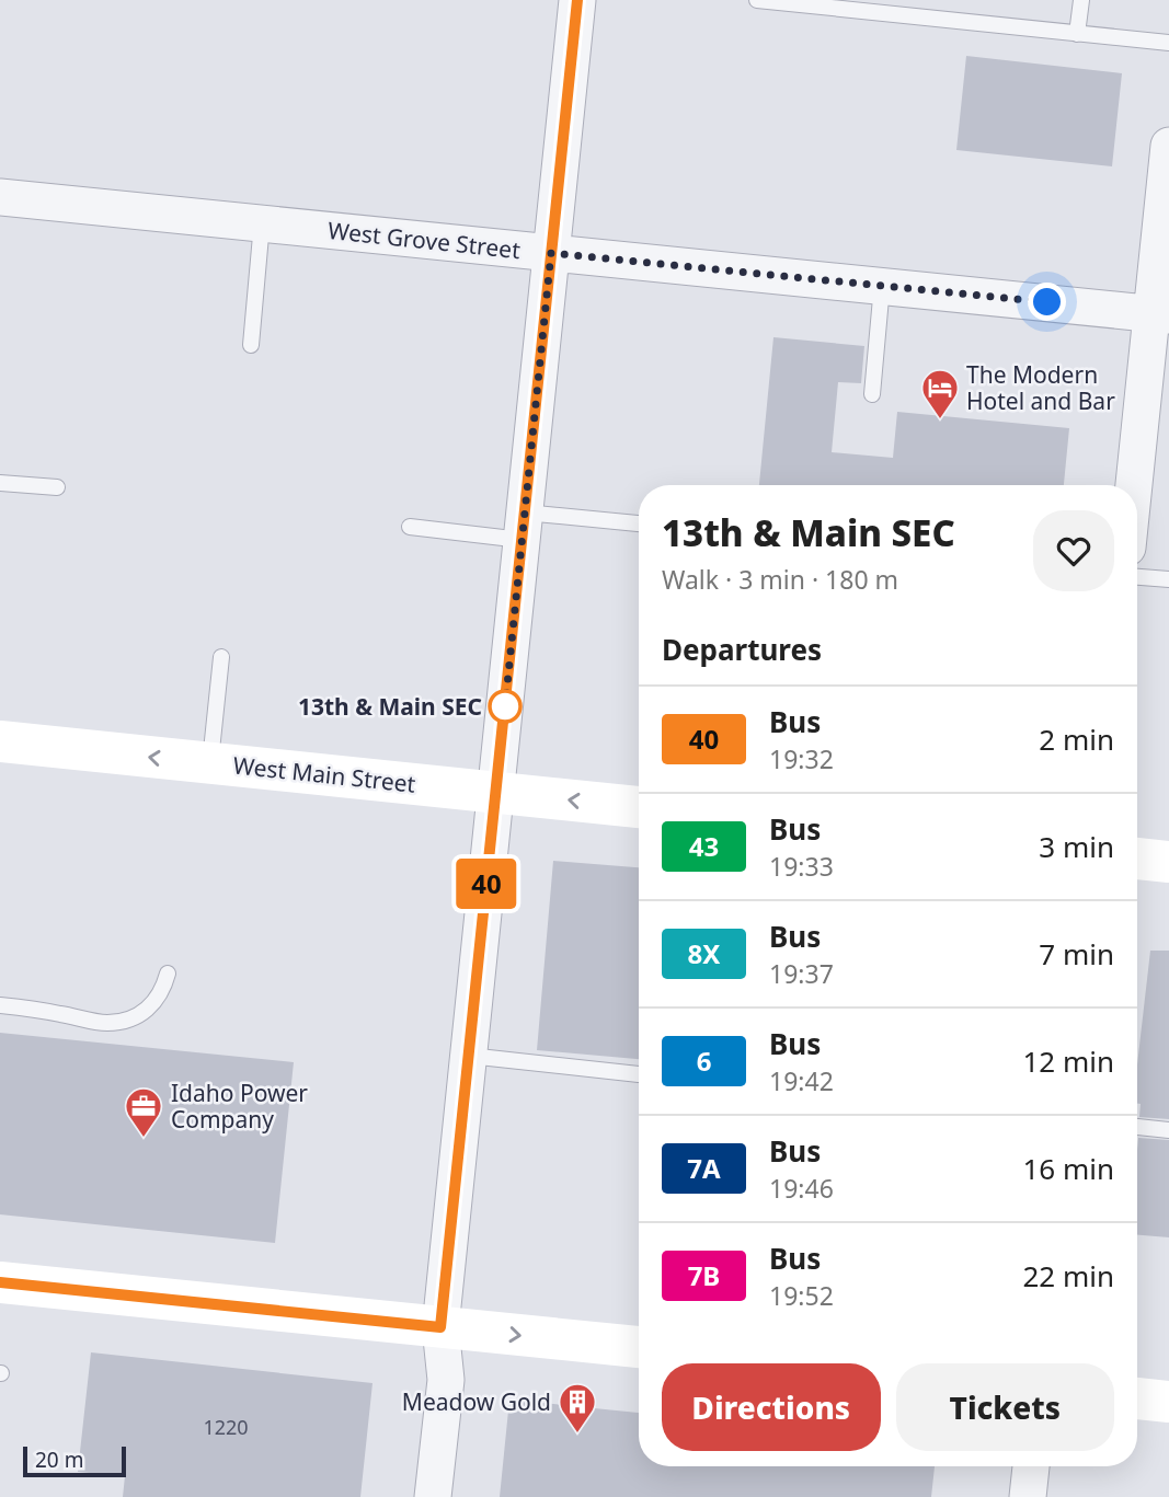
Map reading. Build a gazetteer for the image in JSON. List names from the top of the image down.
{
  "streets": {
    "main road": ["West Main Street"],
    "street": ["West Grove Street"]
  },
  "one_way": ["West Main Street"],
  "places": {
    "hotel": ["The Modern Hotel and Bar"],
    "other": ["13th & Main SEC"],
    "office": ["Idaho Power Company"],
    "building": ["Meadow Gold"]
  },
  "lines": ["bus line 40"],
  "house_numbers": ["1220"],
  "scale_bar": "20 m",
  "page": {
    "on_map": "40",
    "heading": [
      ["13th & Main SEC", "Walk · 3 min · 180 m"],
      "Departures"
    ],
    "list": [
      {
        "mark": "40",
        "name": "Bus",
        "note": "19:32",
        "value": "2 min"
      },
      {
        "mark": "43",
        "name": "Bus",
        "note": "19:33",
        "value": "3 min"
      },
      {
        "mark": "8X",
        "name": "Bus",
        "note": "19:37",
        "value": "7 min"
      },
      {
        "mark": "6",
        "name": "Bus",
        "note": "19:42",
        "value": "12 min"
      },
      {
        "mark": "7A",
        "name": "Bus",
        "note": "19:46",
        "value": "16 min"
      },
      {
        "mark": "7B",
        "name": "Bus",
        "note": "19:52",
        "value": "22 min"
      }
    ],
    "buttons": ["Directions", "Tickets"],
    "scale": "20 m"
  }
}
